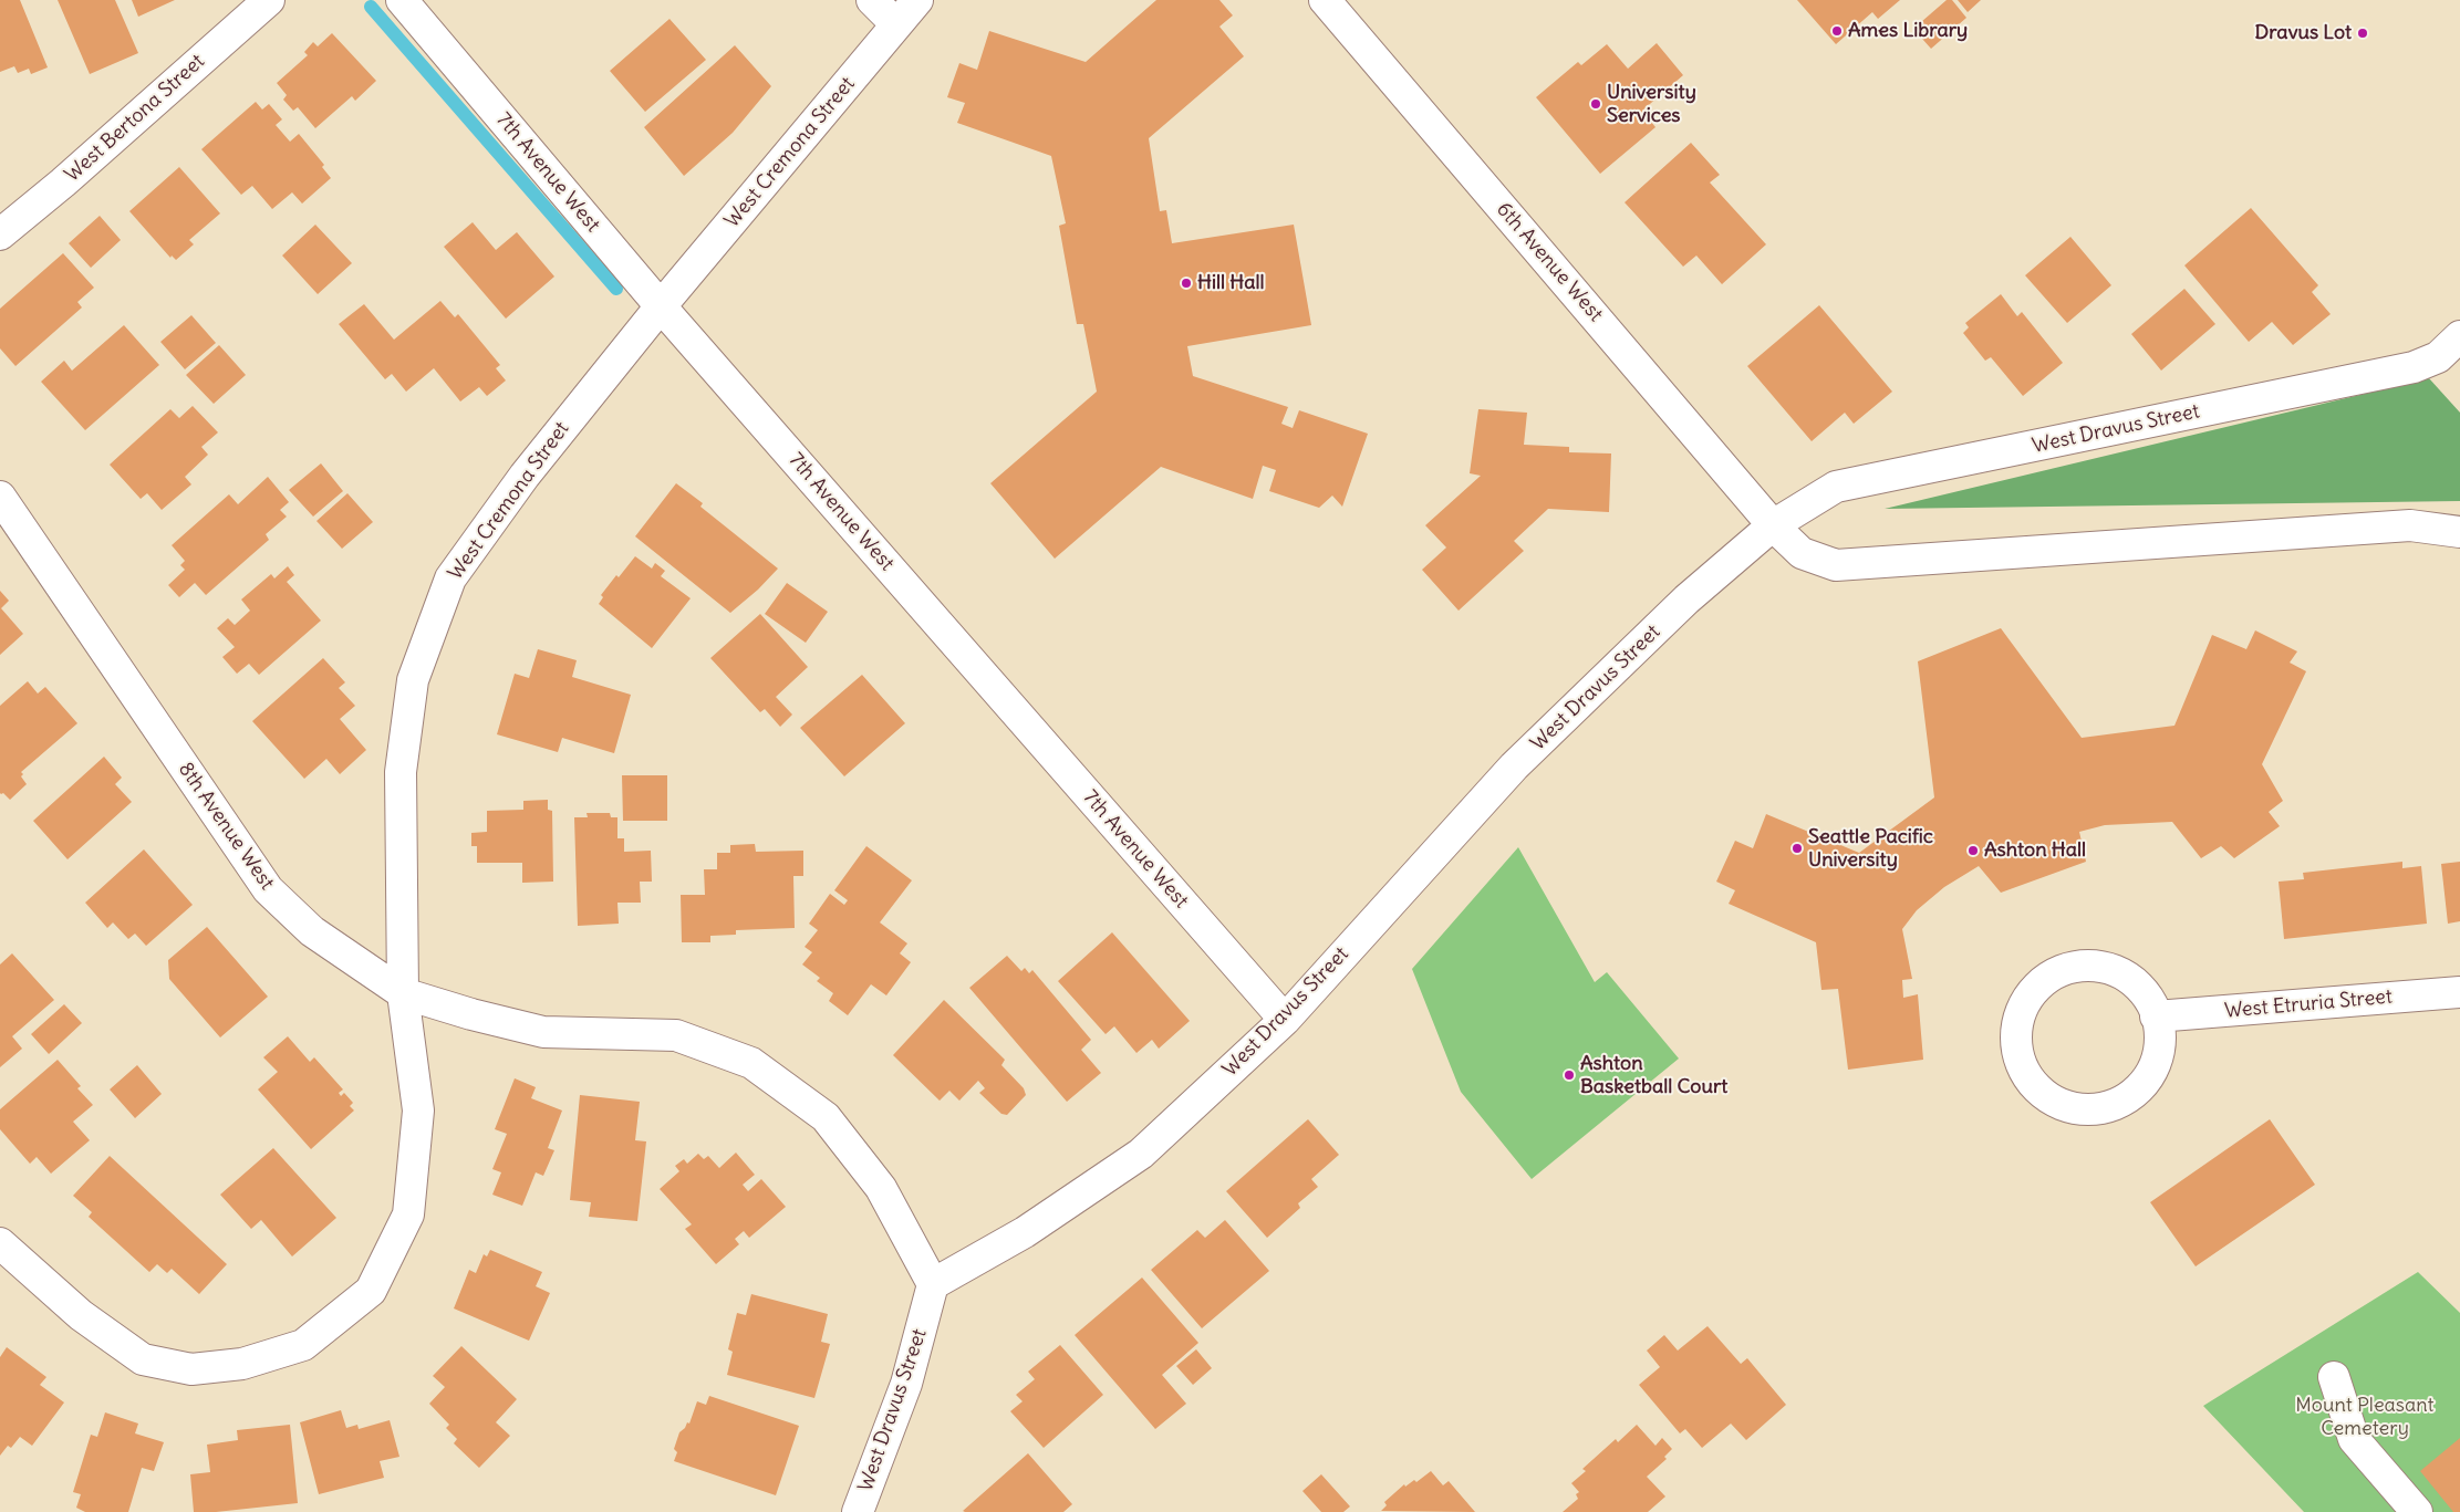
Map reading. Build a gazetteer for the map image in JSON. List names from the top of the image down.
{
  "streets": {
    "street": [
      "West Bertona Street",
      "West Cremona Street",
      "7th Avenue West",
      "6th Avenue West",
      "West Dravus Street",
      "8th Avenue West",
      "West Etruria Street"
    ]
  },
  "crossings": [
    ["West Cremona Street", "7th Avenue West"],
    ["West Cremona Street", "8th Avenue West"],
    ["7th Avenue West", "West Dravus Street"],
    ["6th Avenue West", "West Dravus Street"],
    ["West Dravus Street", "8th Avenue West"]
  ],
  "parks": ["Mount Pleasant Cemetery"],
  "places": [
    "Ames Library",
    "Dravus Lot",
    "University Services",
    "Hill Hall",
    "Seattle Pacific University",
    "Ashton Hall",
    "Ashton Basketball Court"
  ]
}
